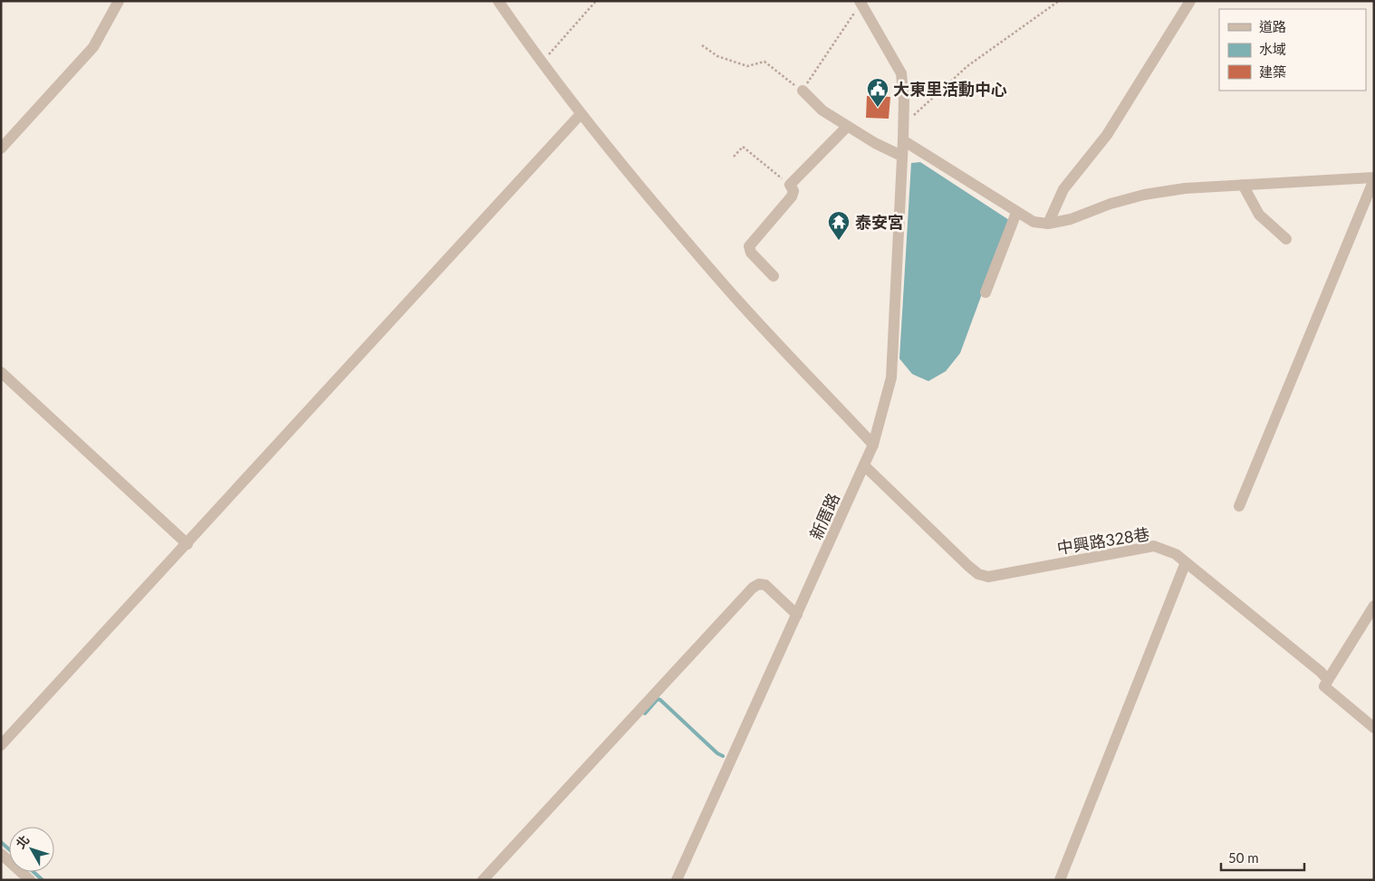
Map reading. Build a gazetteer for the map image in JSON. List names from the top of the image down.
{
  "streets": {
    "street": ["新厝路", "中興路328巷"]
  },
  "crossings": [
    ["新厝路", "中興路328巷"]
  ],
  "places": {
    "public building": ["大東里活動中心"],
    "temple": ["泰安宮"]
  },
  "legend": ["道路", "水域", "建築"],
  "scale_bar": "50 m",
  "north": "top left"
}
